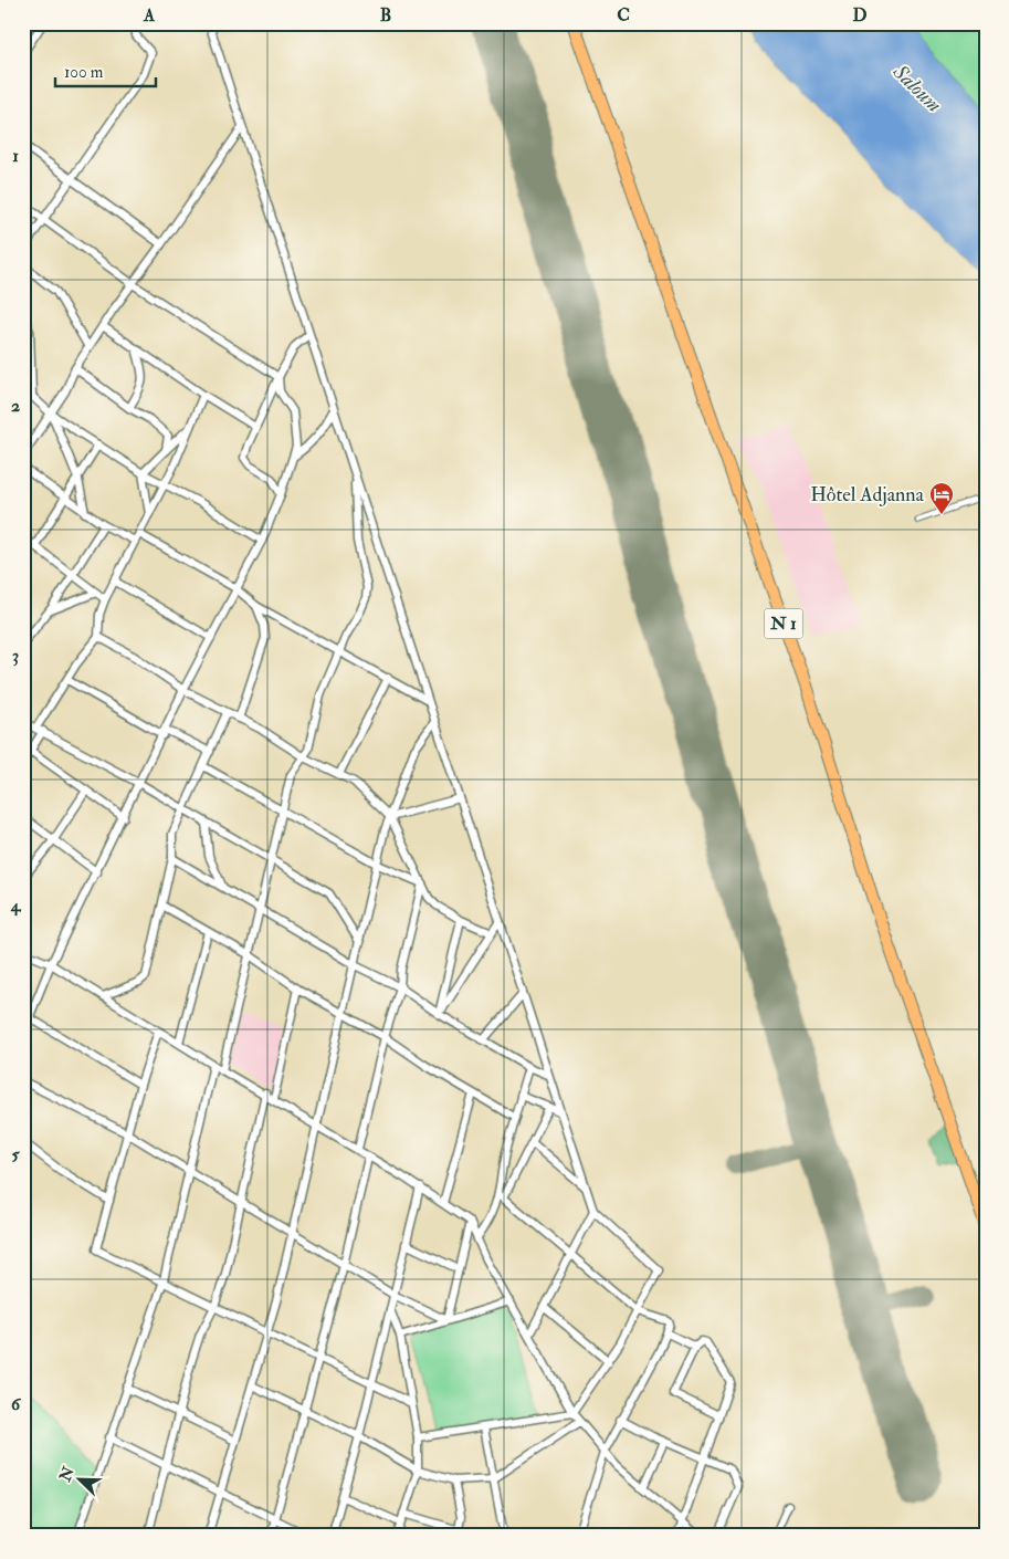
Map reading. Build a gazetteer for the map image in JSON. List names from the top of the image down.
{
  "streets": {
    "highway": ["N 1"]
  },
  "water": ["Saloum"],
  "places": {
    "hotel": ["Hôtel Adjanna"]
  },
  "scale_bar": "100 m",
  "north": "top left",
  "grid": {
    "columns": [
      "A",
      "B",
      "C",
      "D"
    ],
    "rows": [
      "1",
      "2",
      "3",
      "4",
      "5",
      "6"
    ]
  }
}
